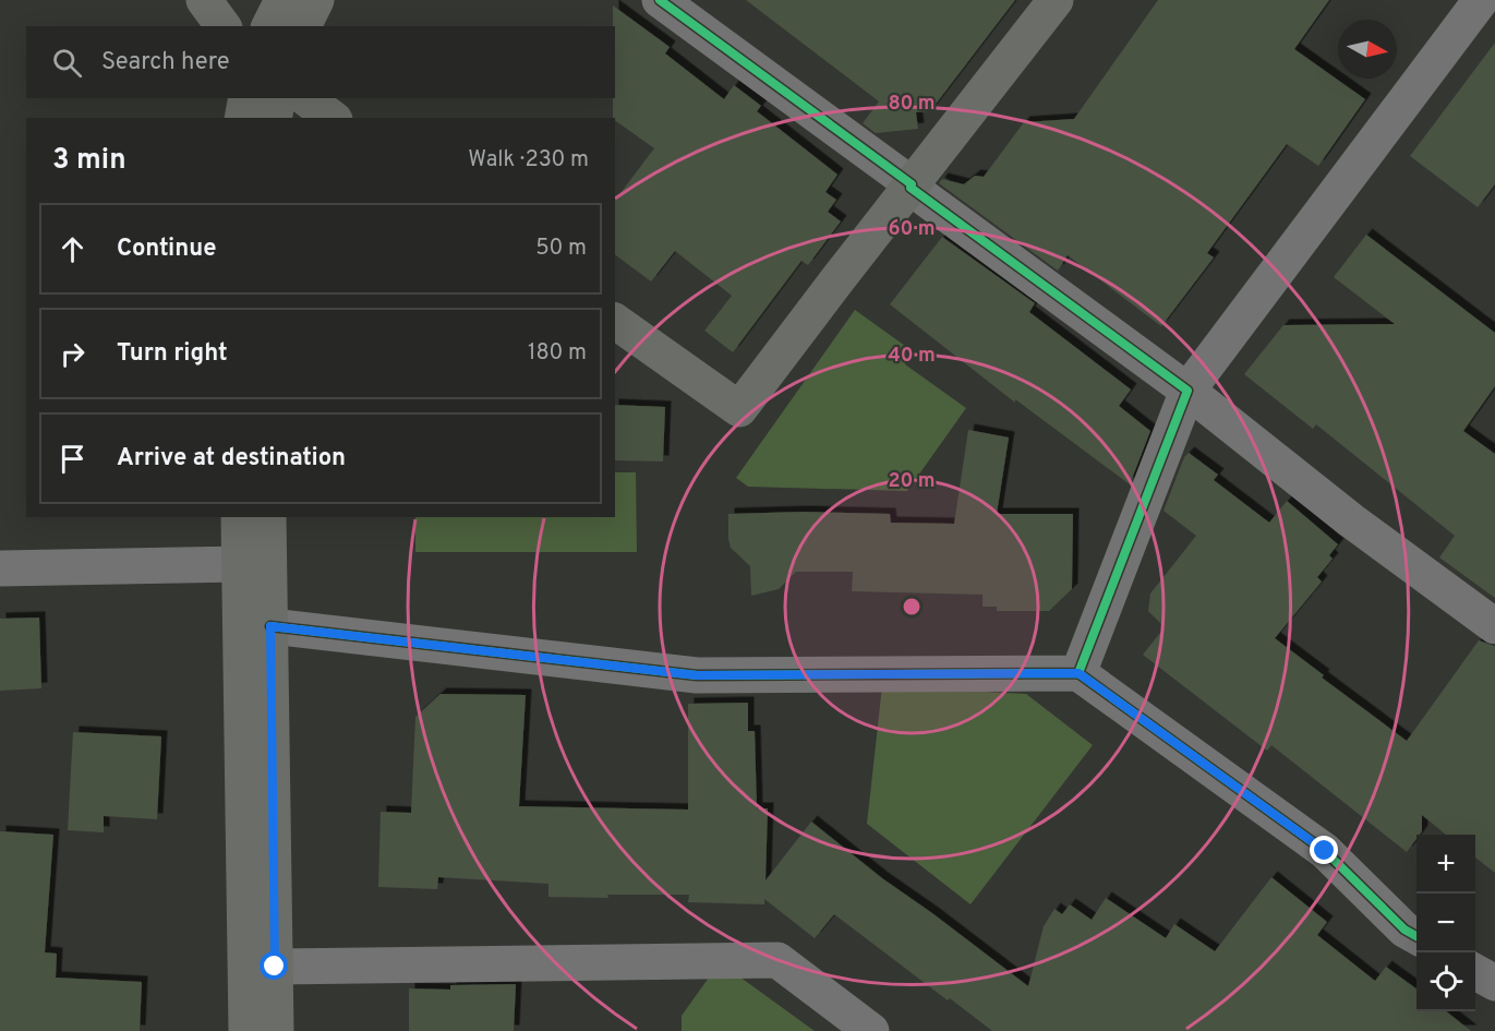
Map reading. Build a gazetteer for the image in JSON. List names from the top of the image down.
{
  "north": "right",
  "page": {
    "search": "Search here",
    "heading": ["3 min", "Walk · 230 m"],
    "list": [
      ["Continue", "50 m"],
      ["Turn right", "180 m"],
      "Arrive at destination"
    ],
    "map_buttons": ["+", "−"]
  },
  "rings": [
    "80 m",
    "60 m",
    "40 m",
    "20 m"
  ]
}
